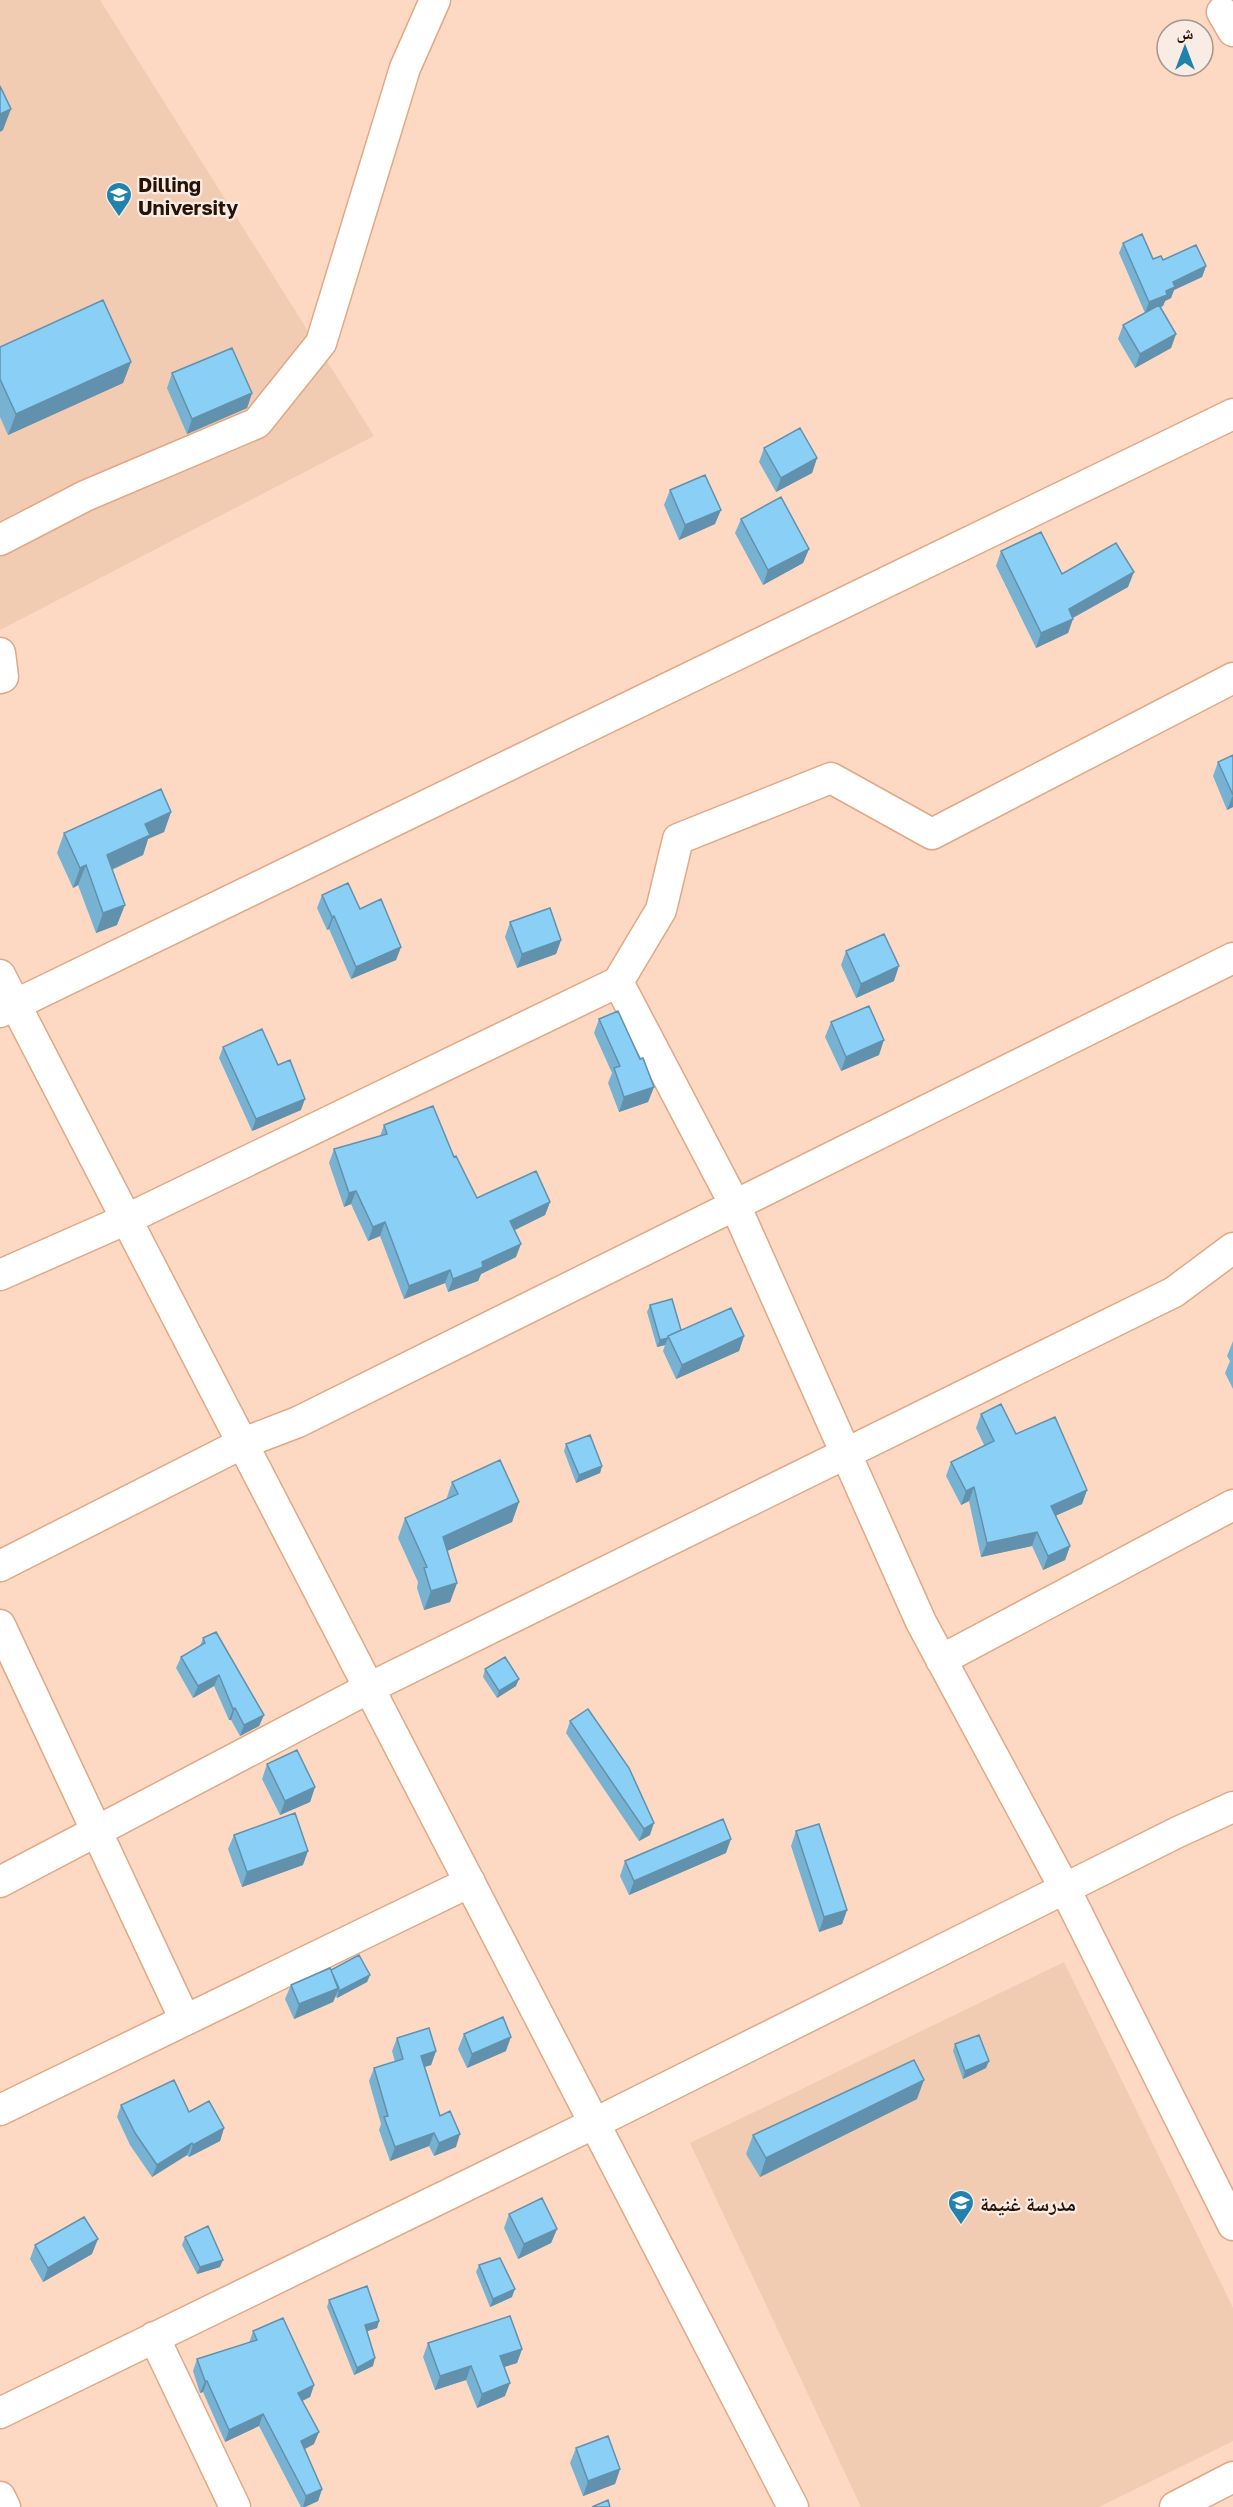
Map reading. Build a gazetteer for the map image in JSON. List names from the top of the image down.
{
  "places": {
    "school or university": ["Dilling University", "مدرسة غنيمة"]
  },
  "north": "top"
}
